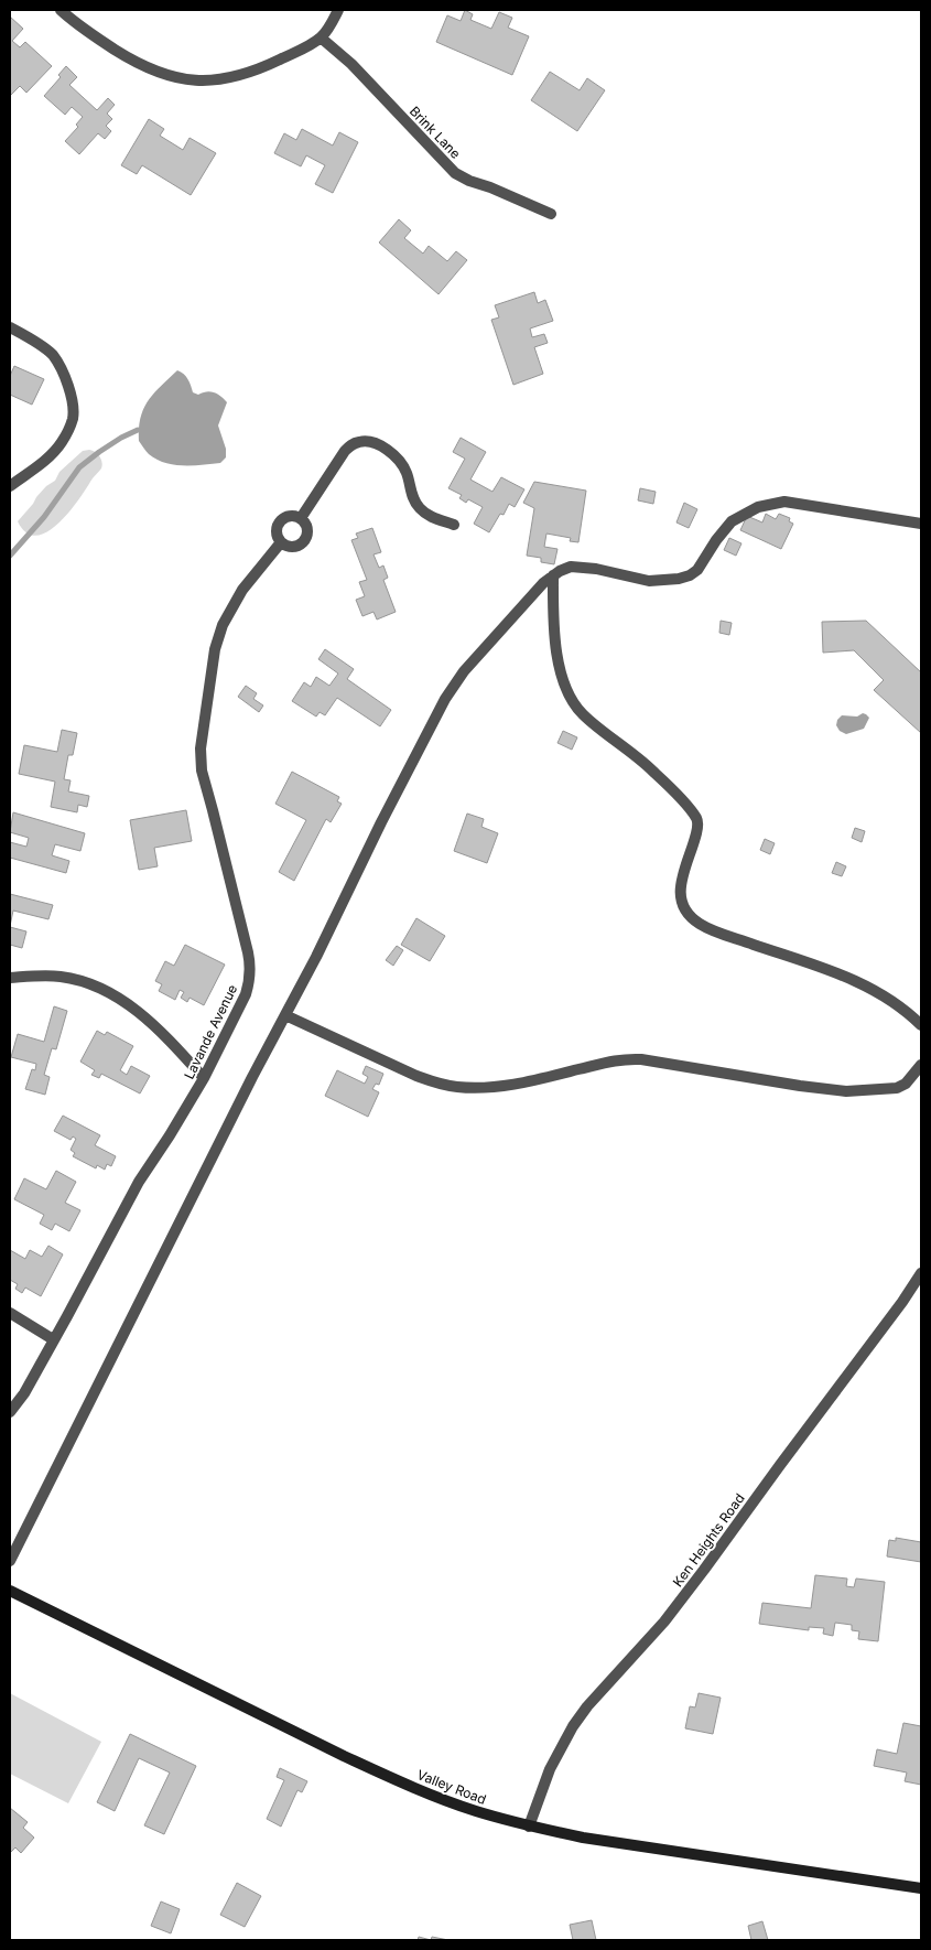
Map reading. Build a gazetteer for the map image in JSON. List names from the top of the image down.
{
  "streets": {
    "street": [
      "Brink Lane",
      "Lavande Avenue",
      "Ken Heights Road",
      "Valley Road"
    ]
  },
  "crossings": [
    ["Ken Heights Road", "Valley Road"]
  ]
}
